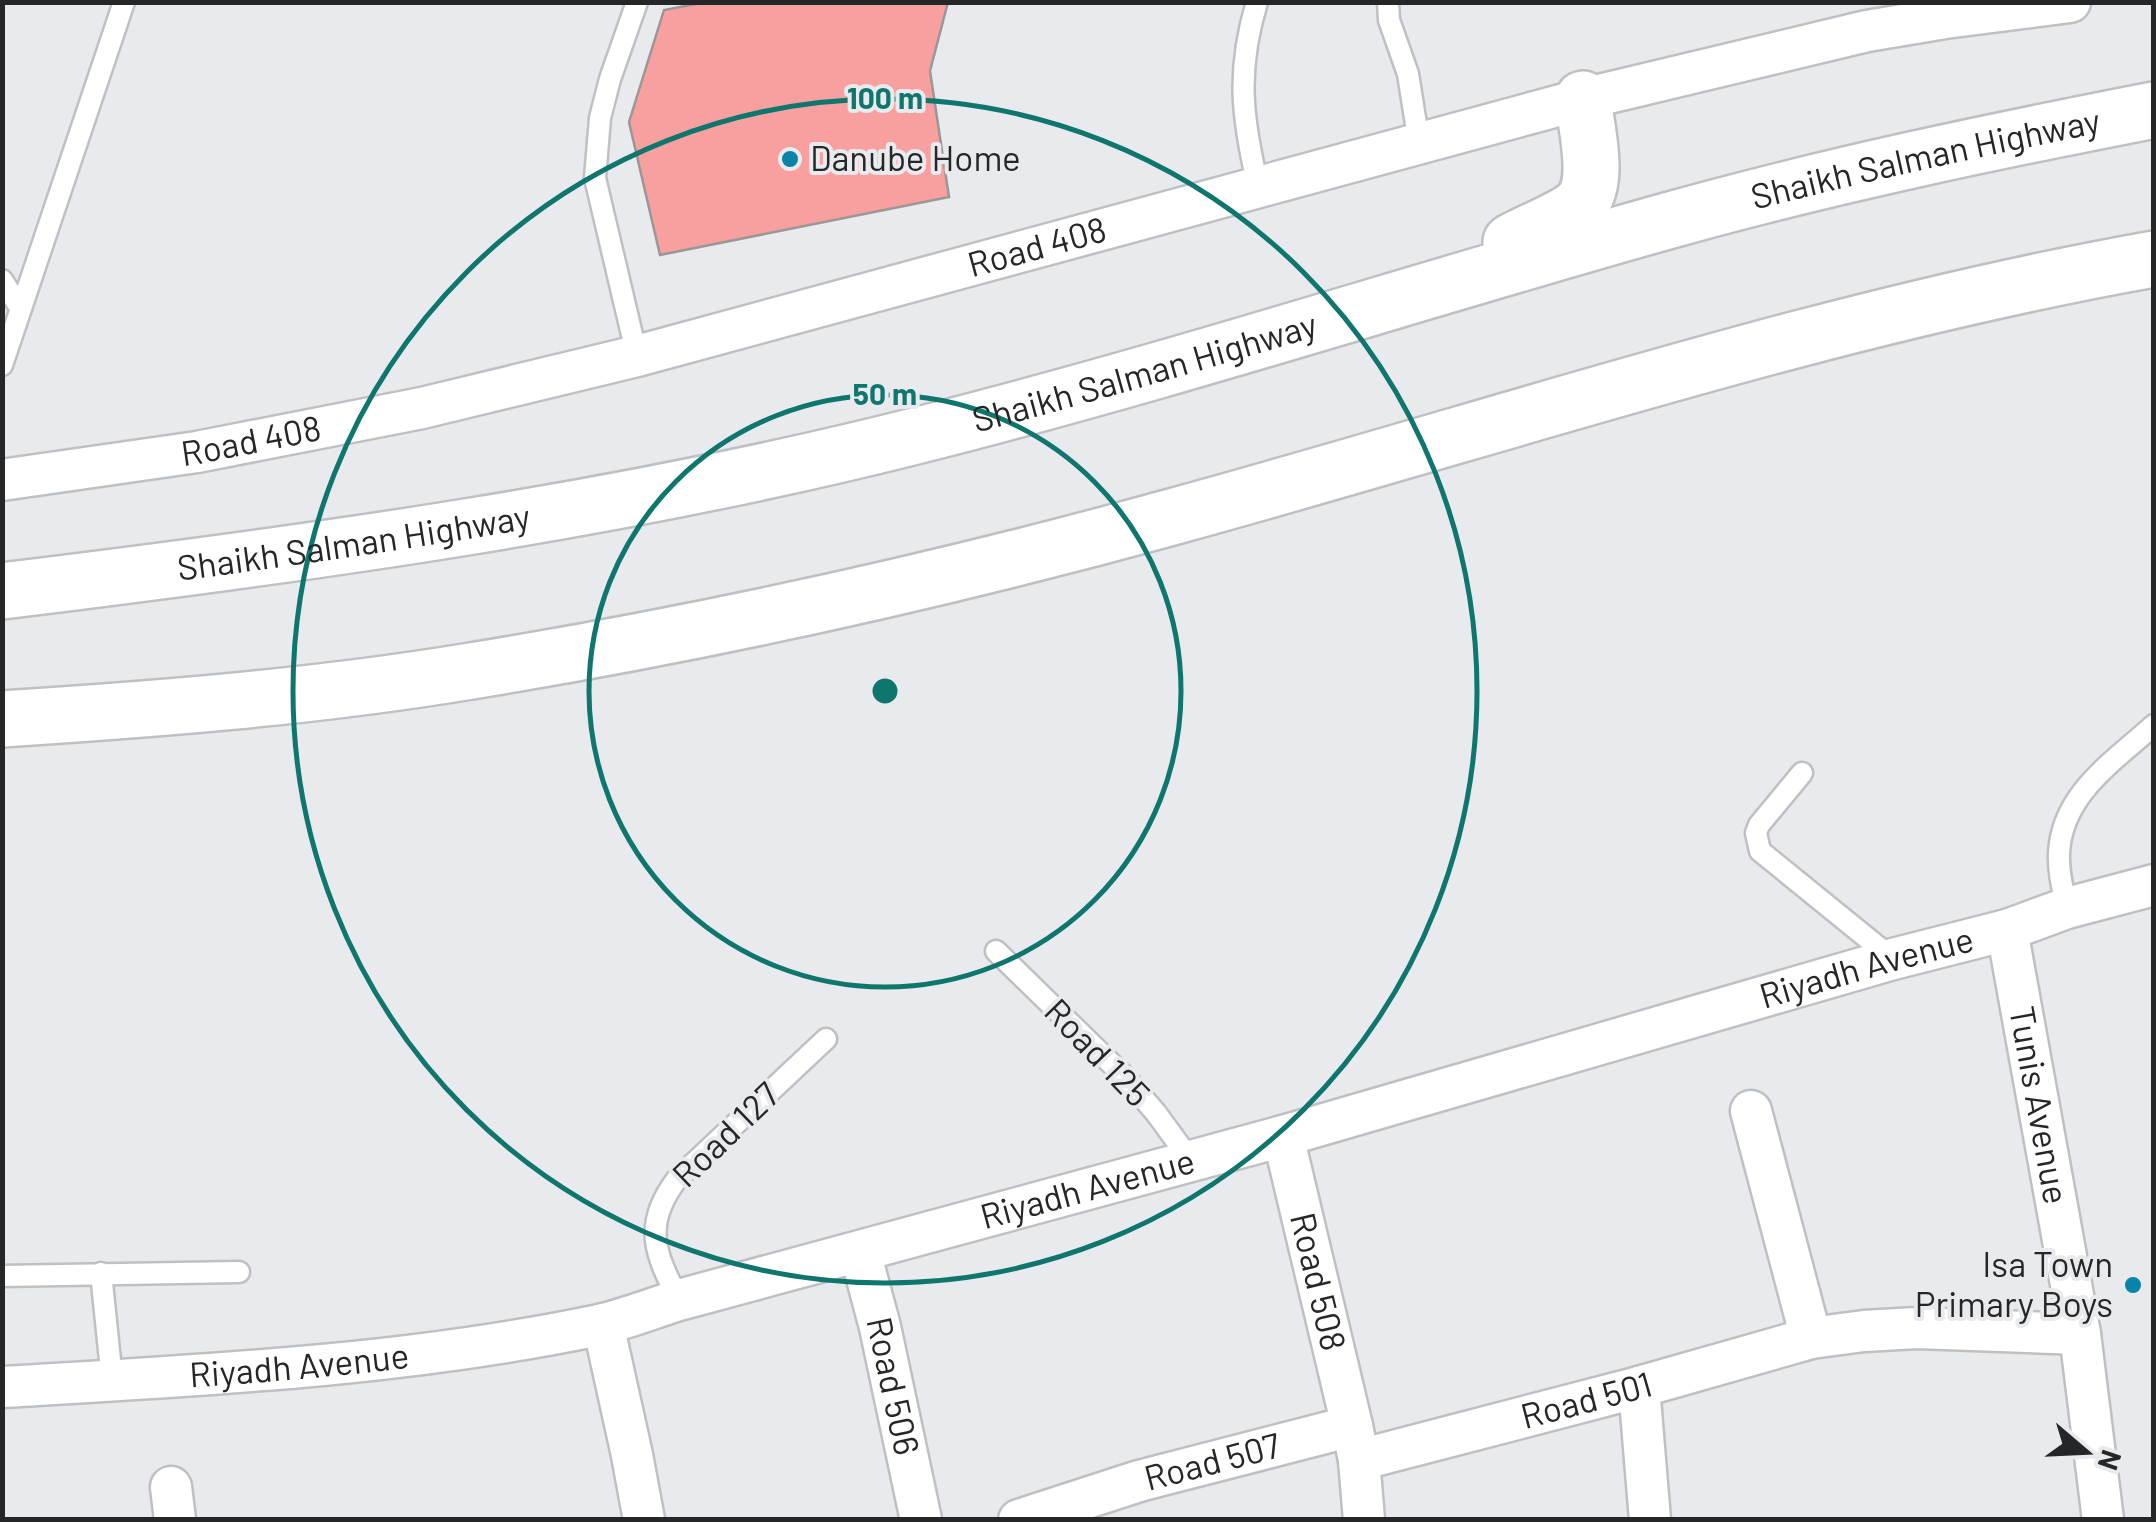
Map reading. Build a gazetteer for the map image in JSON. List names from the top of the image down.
{
  "streets": {
    "main road": ["Shaikh Salman Highway"],
    "street": [
      "Road 408",
      "Riyadh Avenue",
      "Tunis Avenue",
      "Road 508",
      "Road 506",
      "Road 501",
      "Road 507"
    ],
    "lane": ["Road 125", "Road 127"]
  },
  "crossings": [
    ["Riyadh Avenue", "Road 125"],
    ["Riyadh Avenue", "Tunis Avenue"],
    ["Riyadh Avenue", "Road 127"],
    ["Riyadh Avenue", "Road 508"],
    ["Riyadh Avenue", "Road 506"],
    ["Tunis Avenue", "Road 501"],
    ["Road 508", "Road 501"],
    ["Road 508", "Road 507"],
    ["Road 501", "Road 507"]
  ],
  "places": ["Danube Home", "Isa Town Primary Boys"],
  "north": "right",
  "rings": ["100 m", "50 m"]
}
